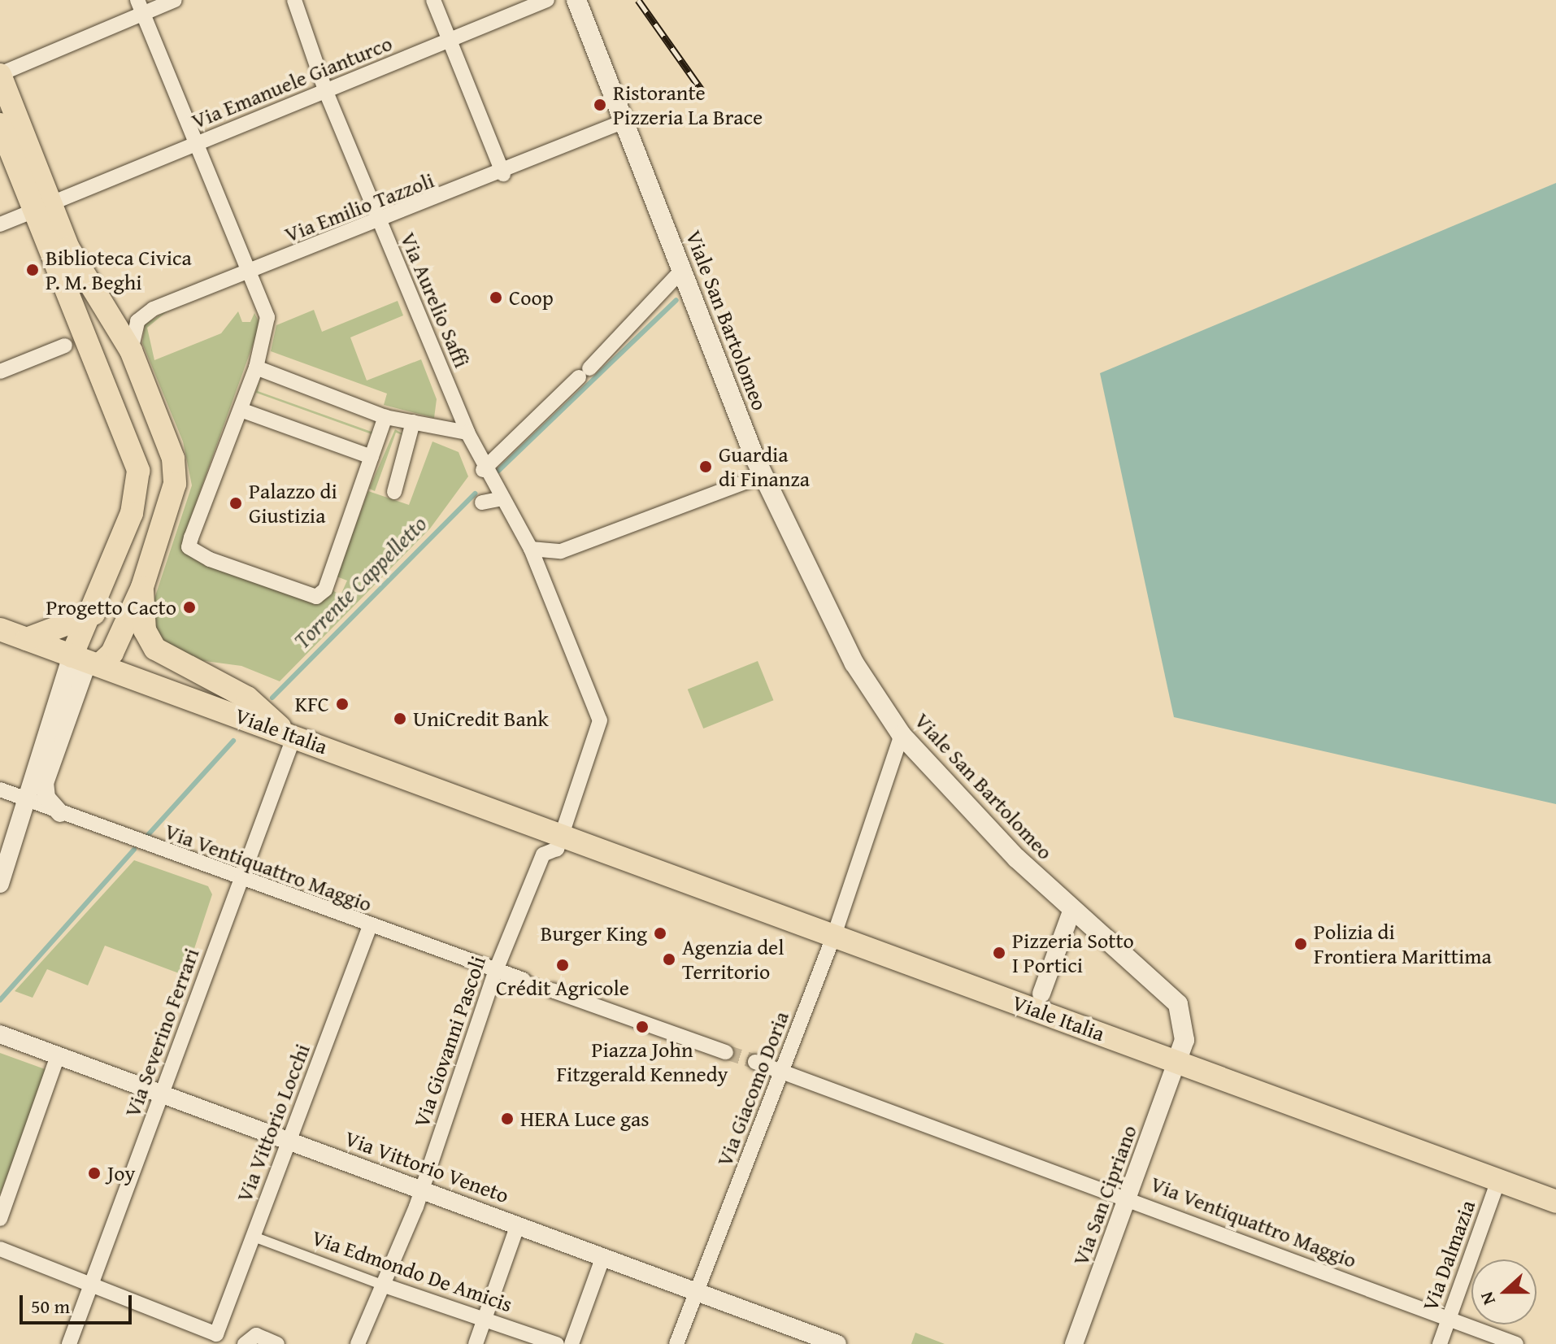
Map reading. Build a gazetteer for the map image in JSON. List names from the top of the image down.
{
  "streets": {
    "main road": ["Viale San Bartolomeo", "Viale Italia"],
    "street": [
      "Via Emanuele Gianturco",
      "Via Emilio Tazzoli",
      "Via Aurelio Saffi",
      "Via Ventiquattro Maggio",
      "Via Severino Ferrari",
      "Via Giovanni Pascoli",
      "Via Giacomo Doria",
      "Via Vittorio Locchi",
      "Via Vittorio Veneto",
      "Via San Cipriano",
      "Via Dalmazia",
      "Via Edmondo De Amicis"
    ]
  },
  "crossings": [
    ["Via Emanuele Gianturco", "Via Aurelio Saffi"],
    ["Via Emilio Tazzoli", "Via Aurelio Saffi"],
    ["Via Emilio Tazzoli", "Viale San Bartolomeo"],
    ["Viale San Bartolomeo", "Viale Italia"],
    ["Viale San Bartolomeo", "Via Giacomo Doria"],
    ["Viale San Bartolomeo", "Via San Cipriano"],
    ["Viale Italia", "Via Severino Ferrari"],
    ["Viale Italia", "Via Giovanni Pascoli"],
    ["Viale Italia", "Via Giacomo Doria"],
    ["Viale Italia", "Via San Cipriano"],
    ["Viale Italia", "Via Dalmazia"],
    ["Via Ventiquattro Maggio", "Via Severino Ferrari"],
    ["Via Ventiquattro Maggio", "Via Giovanni Pascoli"],
    ["Via Ventiquattro Maggio", "Via Giacomo Doria"],
    ["Via Ventiquattro Maggio", "Via Vittorio Locchi"],
    ["Via Ventiquattro Maggio", "Via San Cipriano"],
    ["Via Ventiquattro Maggio", "Via Dalmazia"],
    ["Via Severino Ferrari", "Via Vittorio Locchi"],
    ["Via Severino Ferrari", "Via Vittorio Veneto"],
    ["Via Giovanni Pascoli", "Via Vittorio Veneto"],
    ["Via Giovanni Pascoli", "Via Edmondo De Amicis"],
    ["Via Giacomo Doria", "Via Vittorio Veneto"],
    ["Via Vittorio Locchi", "Via Vittorio Veneto"],
    ["Via Vittorio Locchi", "Via Edmondo De Amicis"]
  ],
  "water": ["Torrente Cappelletto"],
  "places": [
    "Ristorante Pizzeria La Brace",
    "Biblioteca Civica P. M. Beghi",
    "Coop",
    "Guardia di Finanza",
    "Palazzo di Giustizia",
    "Progetto Cacto",
    "KFC",
    "UniCredit Bank",
    "Burger King",
    "Polizia di Frontiera Marittima",
    "Pizzeria Sotto I Portici",
    "Agenzia del Territorio",
    "Crédit Agricole",
    "Piazza John Fitzgerald Kennedy",
    "HERA Luce gas",
    "Joy"
  ],
  "scale_bar": "50 m",
  "north": "left"
}
